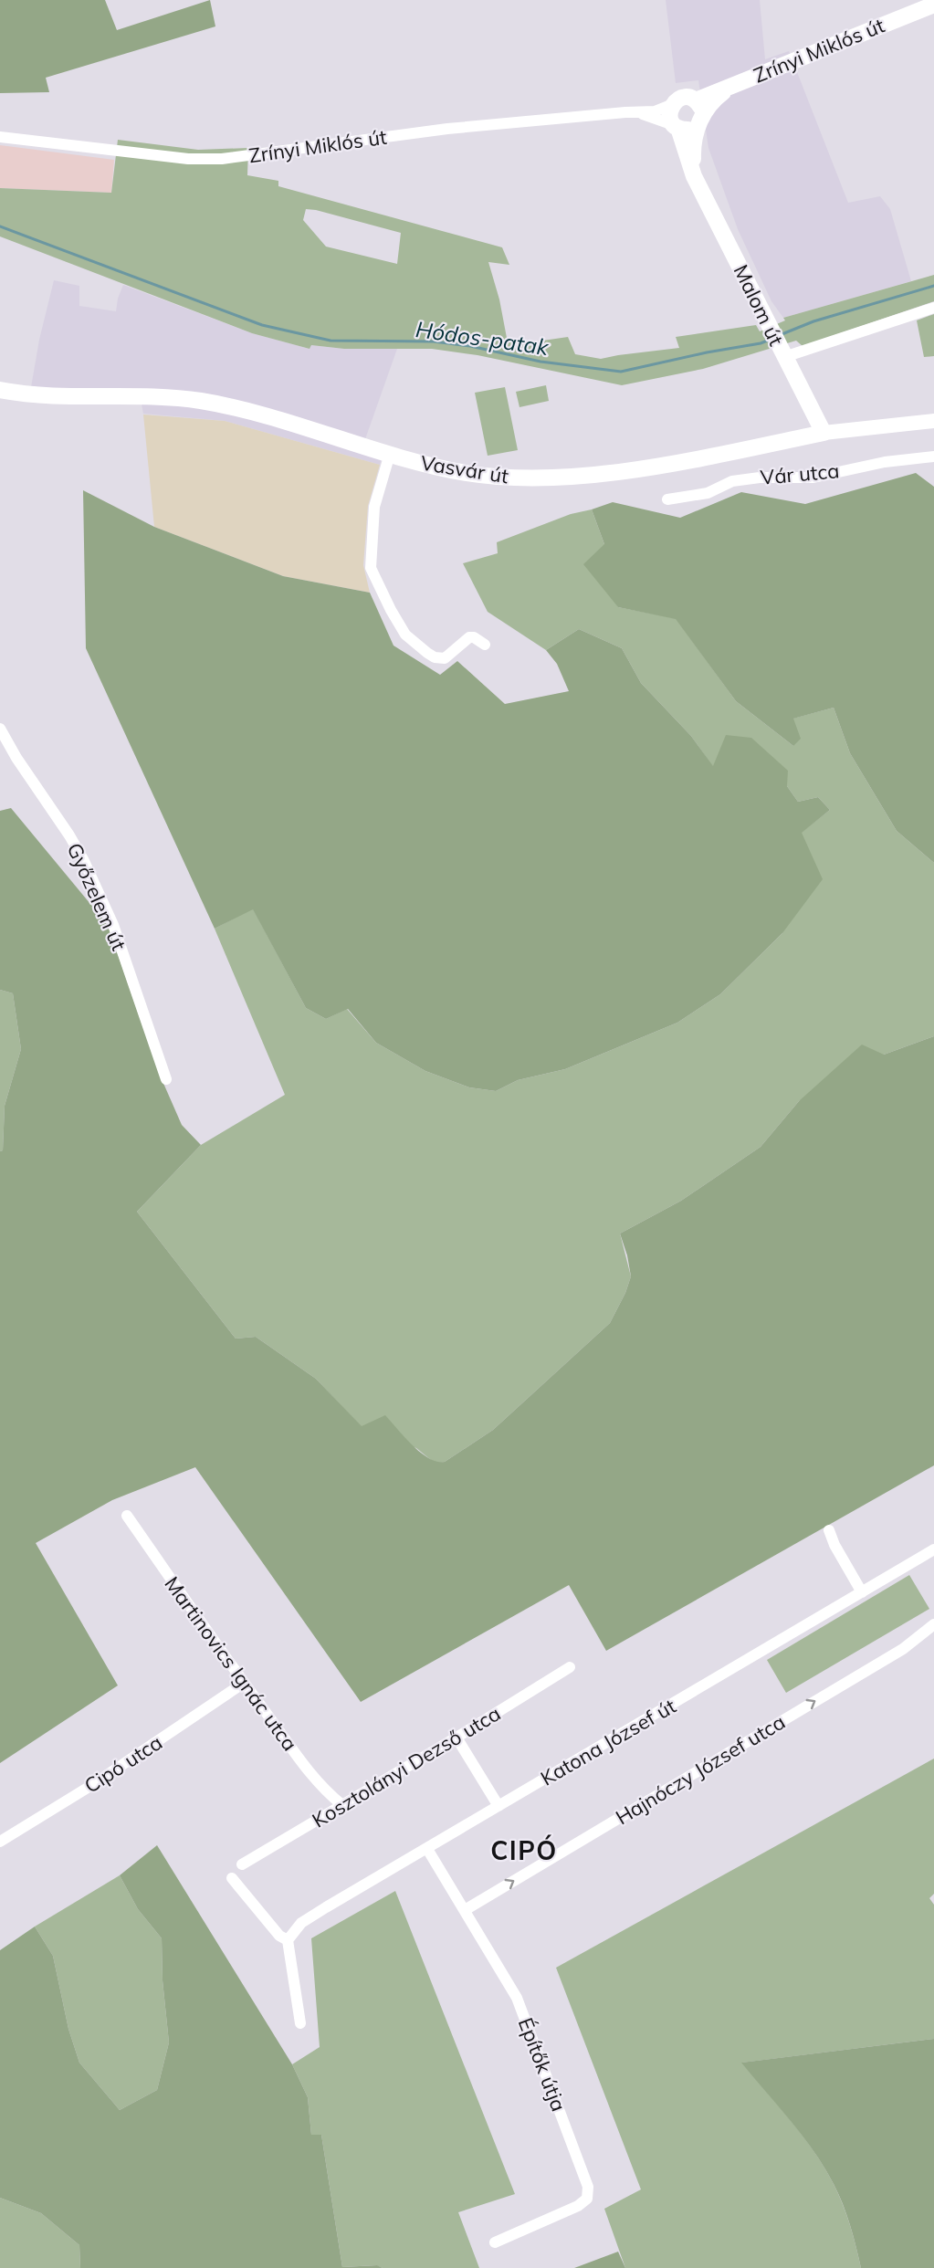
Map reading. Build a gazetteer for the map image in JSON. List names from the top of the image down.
{
  "streets": {
    "main road": ["Zrínyi Miklós út", "Malom út", "Vasvár út"],
    "street": [
      "Vár utca",
      "Győzelem út",
      "Martinovics Ignác utca",
      "Katona József út",
      "Cipó utca",
      "Kosztolányi Dezső utca",
      "Hajnóczy József utca",
      "Építők útja"
    ]
  },
  "crossings": [
    ["Zrínyi Miklós út", "Malom út"],
    ["Malom út", "Vasvár út"],
    ["Martinovics Ignác utca", "Cipó utca"],
    ["Martinovics Ignác utca", "Kosztolányi Dezső utca"],
    ["Katona József út", "Építők útja"],
    ["Hajnóczy József utca", "Építők útja"]
  ],
  "one_way": ["Hajnóczy József utca"],
  "districts": ["CIPÓ"],
  "water": ["Hódos-patak"]
}
